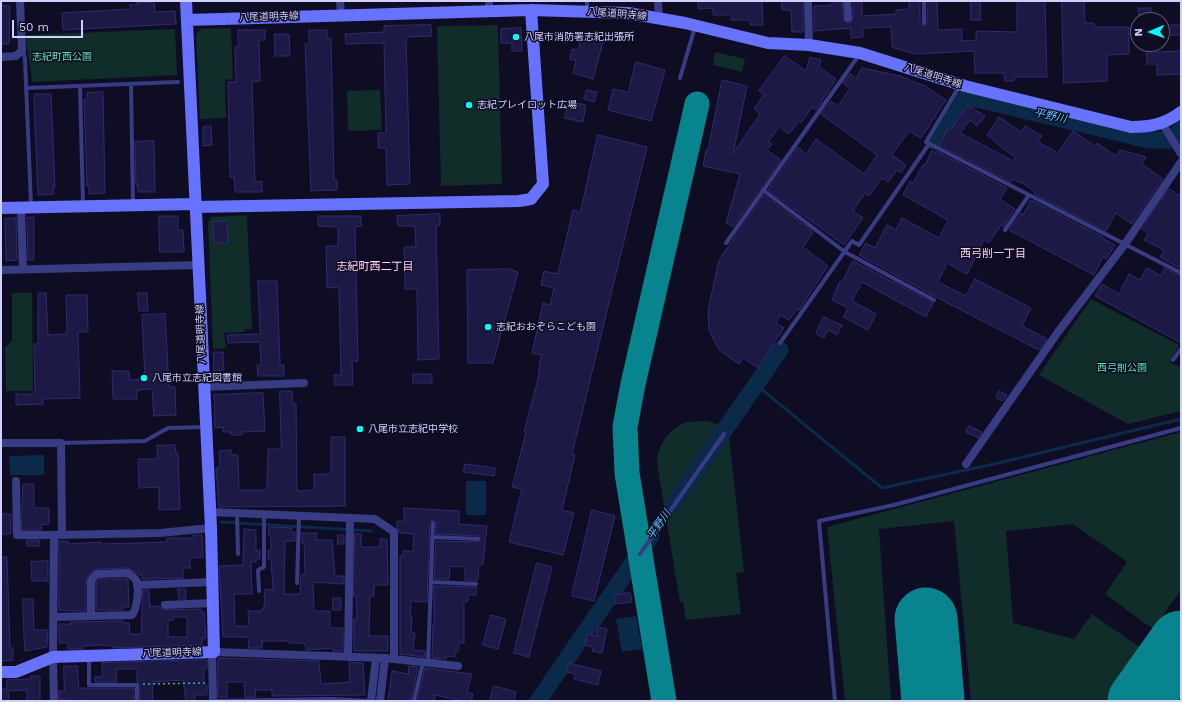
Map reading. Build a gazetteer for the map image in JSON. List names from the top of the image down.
{
  "streets": {
    "main road": ["八尾道明寺線"]
  },
  "districts": ["西弓削一丁目", "志紀町西二丁目"],
  "water": ["平野川"],
  "parks": ["志紀町西公園", "西弓削公園"],
  "places": [
    "八尾市消防署志紀出張所",
    "志紀プレイロット広場",
    "志紀おおぞらこども園",
    "八尾市立志紀図書館",
    "八尾市立志紀中学校"
  ],
  "scale_bar": "50 m",
  "north": "left"
}
